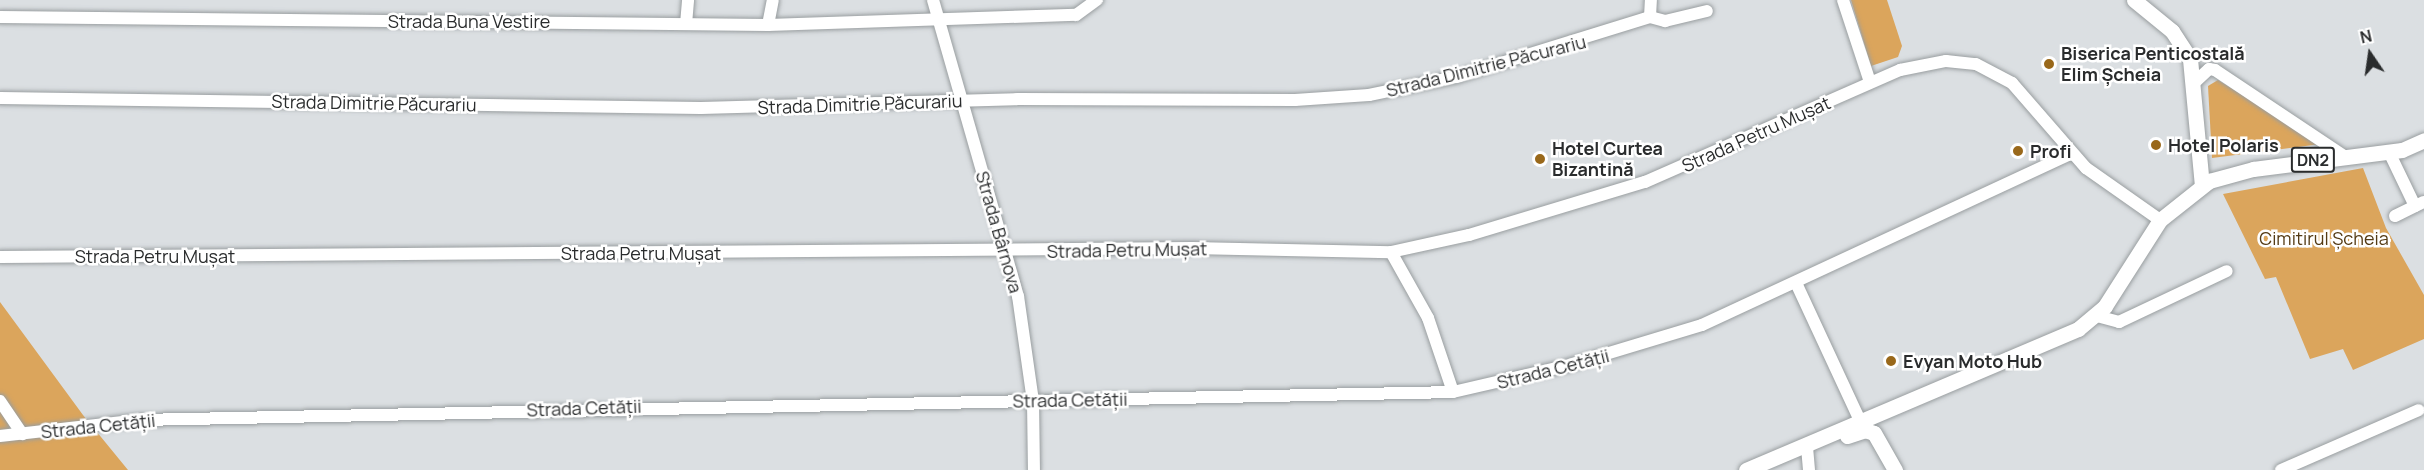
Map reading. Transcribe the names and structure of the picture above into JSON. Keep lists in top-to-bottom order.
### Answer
{
  "streets": {
    "main road": ["DN2"],
    "street": [
      "Strada Buna Vestire",
      "Strada Dimitrie Păcurariu",
      "Strada Petru Mușat",
      "Strada Bârnova",
      "Strada Cetății"
    ]
  },
  "crossings": [
    ["Strada Buna Vestire", "Strada Bârnova"],
    ["Strada Dimitrie Păcurariu", "Strada Bârnova"],
    ["Strada Petru Mușat", "DN2"],
    ["Strada Petru Mușat", "Strada Bârnova"],
    ["Strada Petru Mușat", "Strada Cetății"],
    ["Strada Bârnova", "Strada Cetății"]
  ],
  "parks": ["Cimitirul Șcheia"],
  "places": [
    "Biserica Penticostală Elim Șcheia",
    "Hotel Polaris",
    "Profi",
    "Hotel Curtea Bizantină",
    "Evyan Moto Hub"
  ],
  "north": "top"
}
